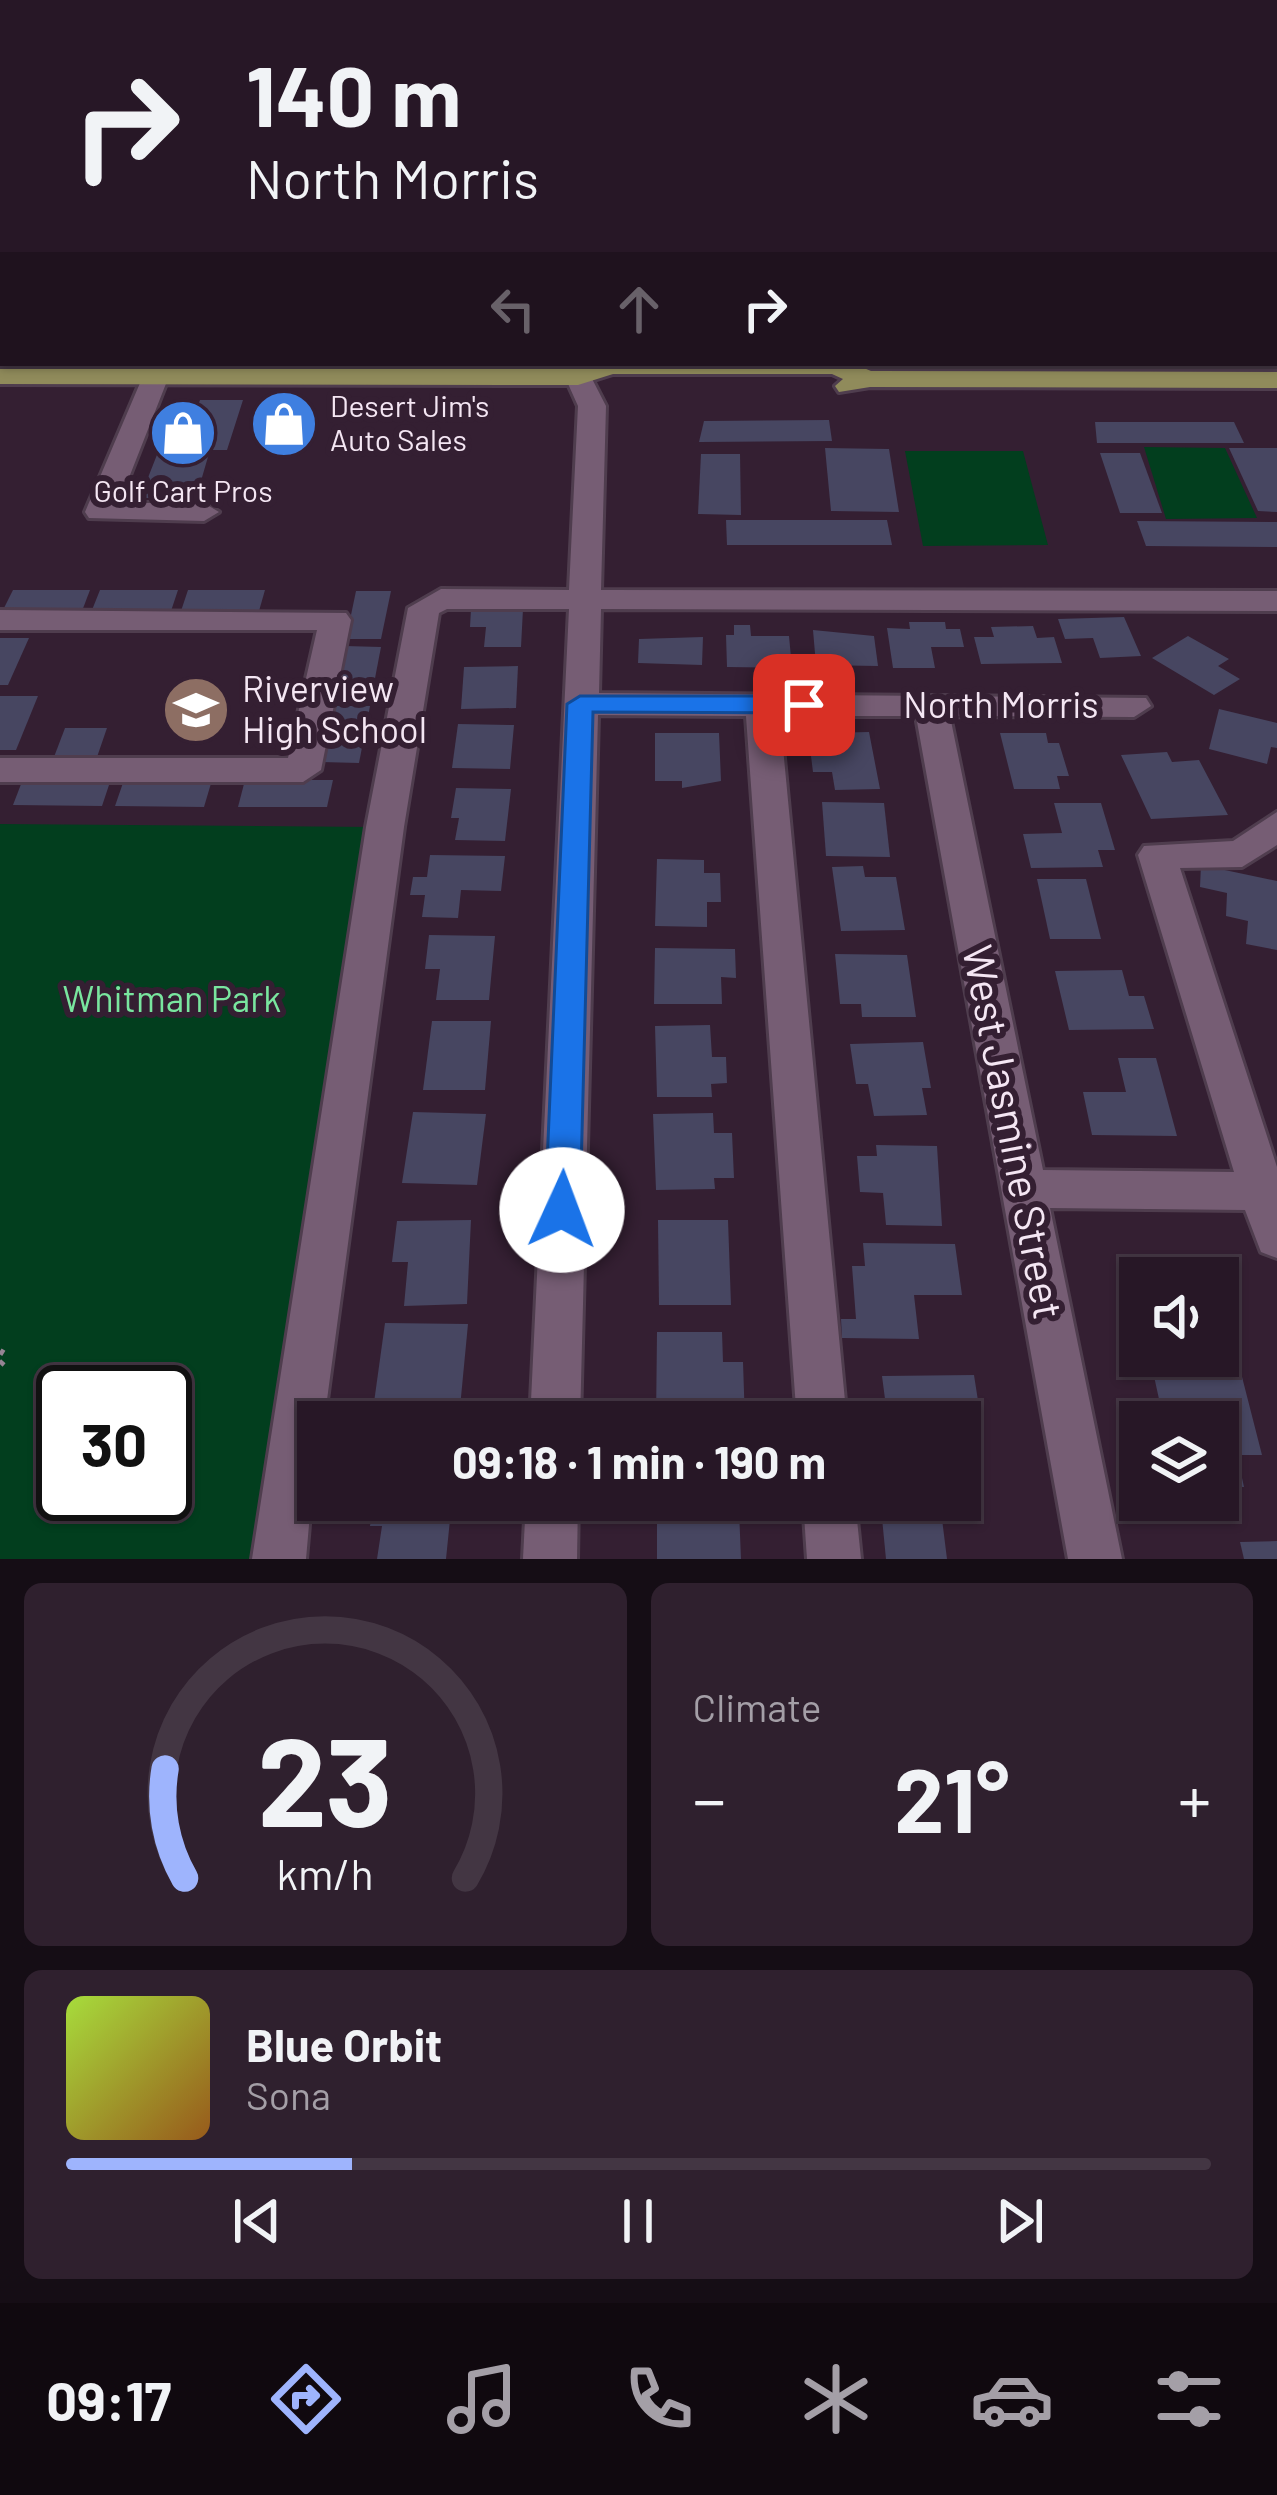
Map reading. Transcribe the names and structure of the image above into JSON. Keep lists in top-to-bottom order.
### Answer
{
  "streets": {
    "street": ["North Morris", "West Jasmine Street"]
  },
  "crossings": [
    ["North Morris", "West Jasmine Street"]
  ],
  "parks": ["Whitman Park"],
  "places": {
    "shop": ["Desert Jim's Auto Sales", "Golf Cart Pros"],
    "school or university": ["Riverview High School"]
  },
  "page": {
    "turn": ["140 m", "North Morris"],
    "limit": "30",
    "trip": "09:18 · 1 min · 190 m",
    "tile": "Climate",
    "heat": ["−", "21°", "+"],
    "song": ["Blue Orbit", "Sona"],
    "tabs": "09:17",
    "gauge": ["23", "km/h"]
  }
}
